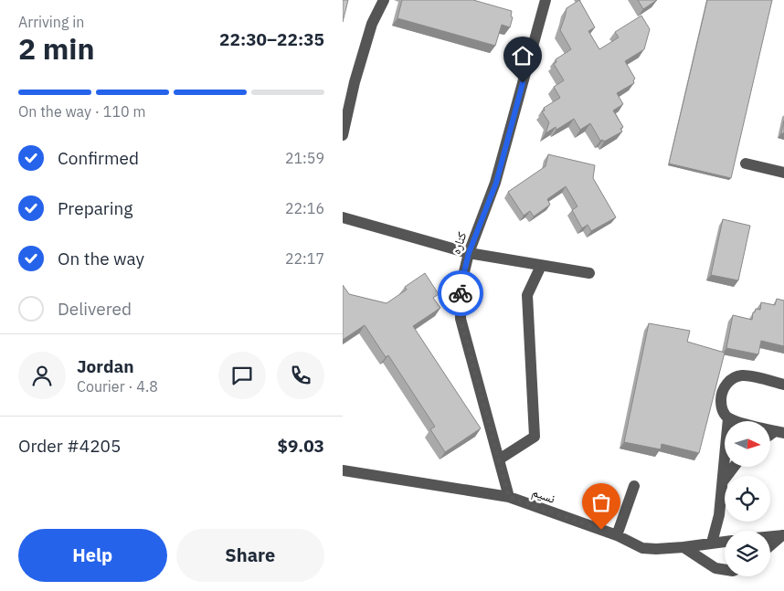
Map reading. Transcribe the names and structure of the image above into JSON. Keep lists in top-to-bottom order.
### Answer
{
  "streets": {
    "street": ["کناره", "نسیم"]
  },
  "crossings": [
    ["کناره", "نسیم"]
  ],
  "north": "right",
  "page": {
    "heading": ["2 min", "Arriving in", "22:30–22:35"],
    "panel": [
      "Jordan",
      "Courier · 4.8",
      "Order #4205",
      "$9.03"
    ],
    "bar": "On the way · 110 m",
    "list": [
      ["Confirmed", "21:59"],
      ["Preparing", "22:16"],
      ["On the way", "22:17"],
      "Delivered"
    ],
    "buttons": ["Help", "Share"]
  }
}
